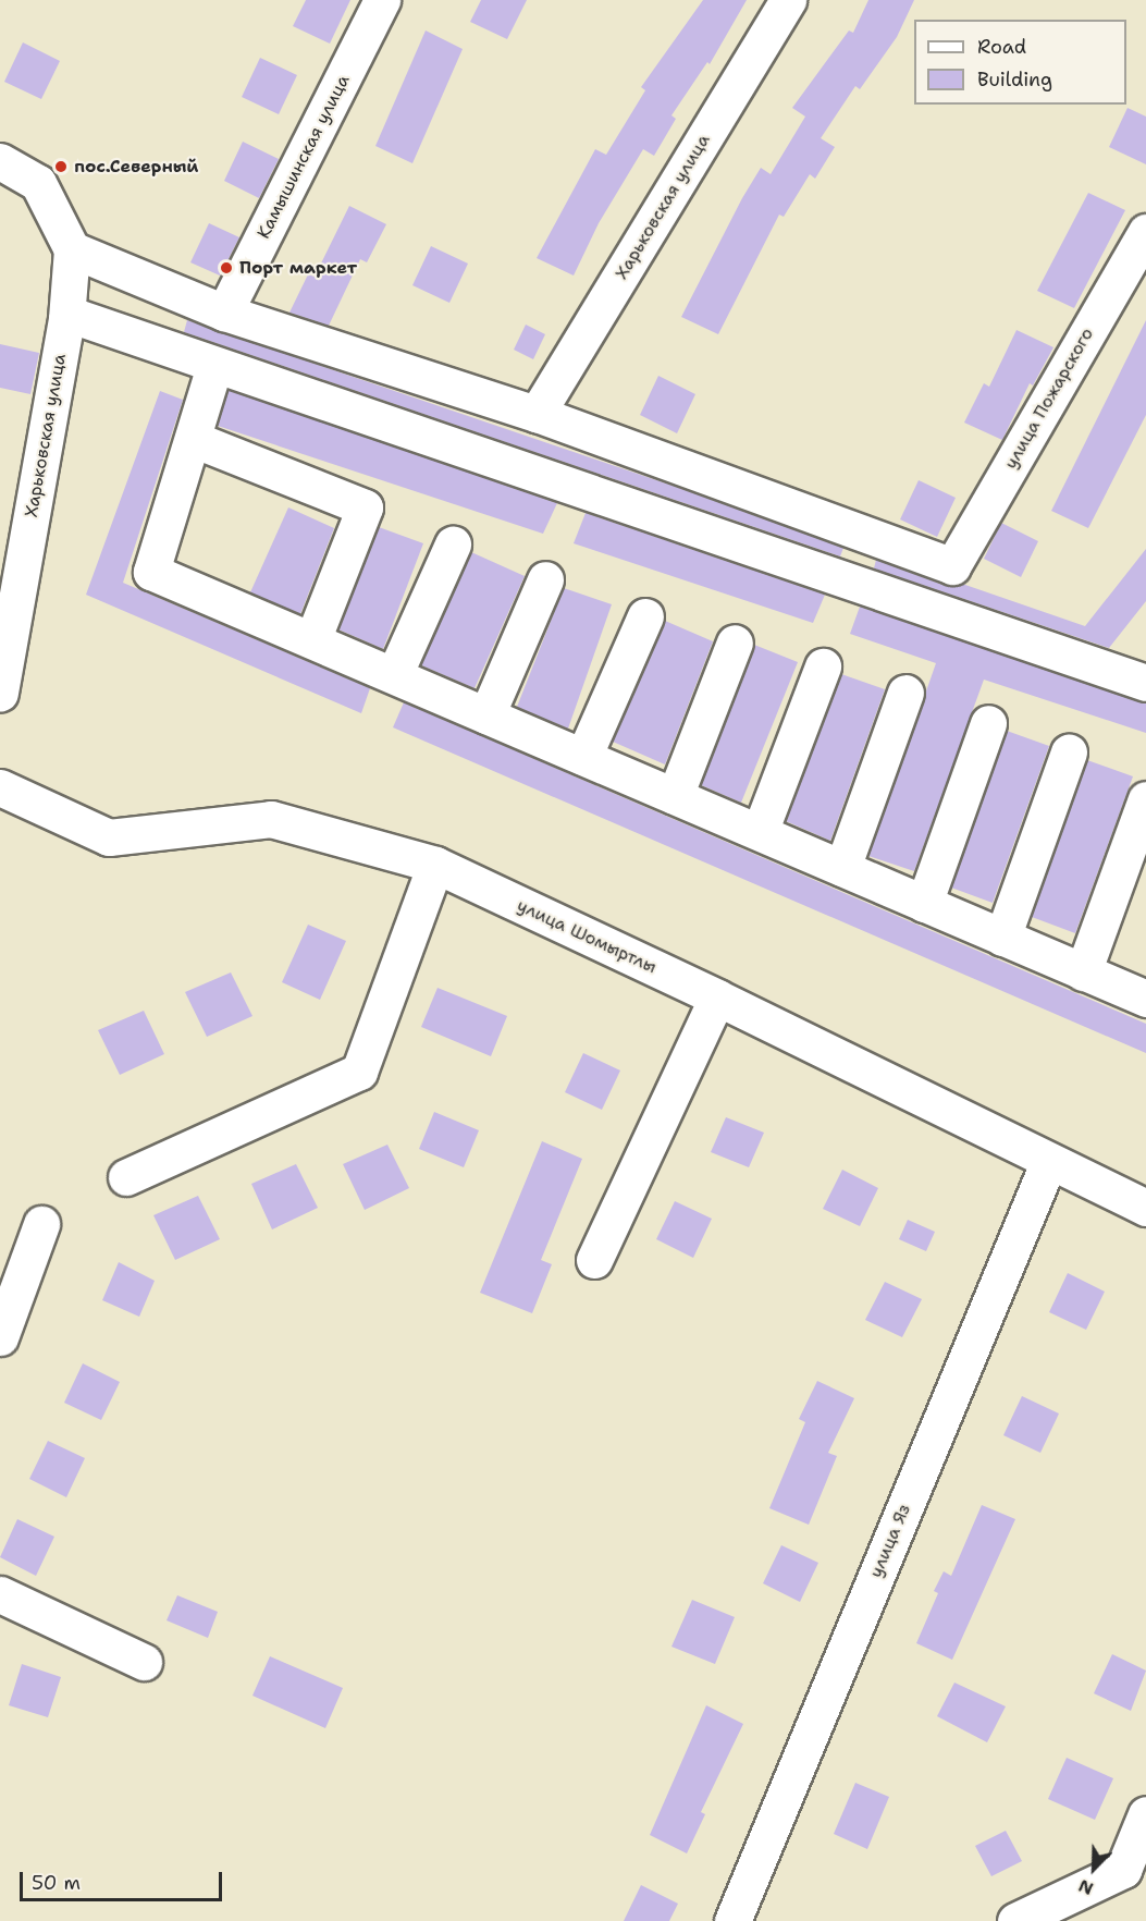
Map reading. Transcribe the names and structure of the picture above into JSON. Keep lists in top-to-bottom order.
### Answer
{
  "streets": {
    "street": [
      "Камышинская улица",
      "Харьковская улица",
      "улица Пожарского",
      "улица Шомыртлы",
      "улица Яз"
    ]
  },
  "crossings": [
    ["Харьковская улица", "улица Пожарского"],
    ["улица Шомыртлы", "улица Яз"]
  ],
  "places": ["пос.Северный", "Порт маркет"],
  "legend": ["Road", "Building"],
  "scale_bar": "50 m",
  "north": "bottom left"
}
